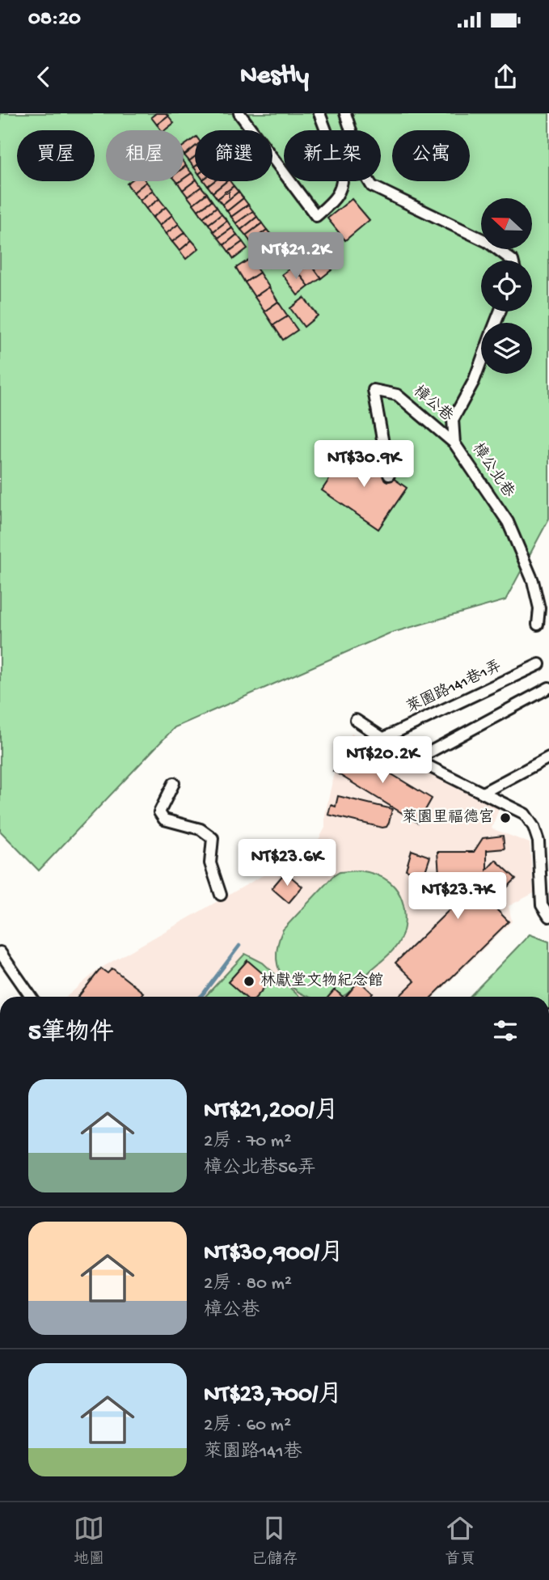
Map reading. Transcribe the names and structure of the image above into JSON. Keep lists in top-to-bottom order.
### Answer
{
  "streets": {
    "street": ["樟公巷", "樟公北巷", "萊園路141巷1弄"]
  },
  "crossings": [
    ["樟公巷", "樟公北巷"]
  ],
  "places": ["萊園里福德宮", "林獻堂文物紀念館"],
  "house_numbers": ["9"],
  "north": "left",
  "page": {
    "status": "08:20",
    "header": "Nestly",
    "chip": [
      "買屋",
      "租屋",
      "篩選",
      "新上架",
      "公寓"
    ],
    "price": [
      "NT$21.2K",
      "NT$30.9K",
      "NT$20.2K",
      "NT$23.6K",
      "NT$23.7K"
    ],
    "heading": "5筆物件",
    "list": [
      {
        "name": "NT$21,200/月",
        "note": "2房 · 70 m² · 樟公北巷56弄"
      },
      {
        "name": "NT$30,900/月",
        "note": "2房 · 80 m² · 樟公巷"
      },
      {
        "name": "NT$23,700/月",
        "note": "2房 · 60 m² · 萊園路141巷"
      }
    ],
    "tabs": ["地圖", "已儲存", "首頁"]
  }
}
